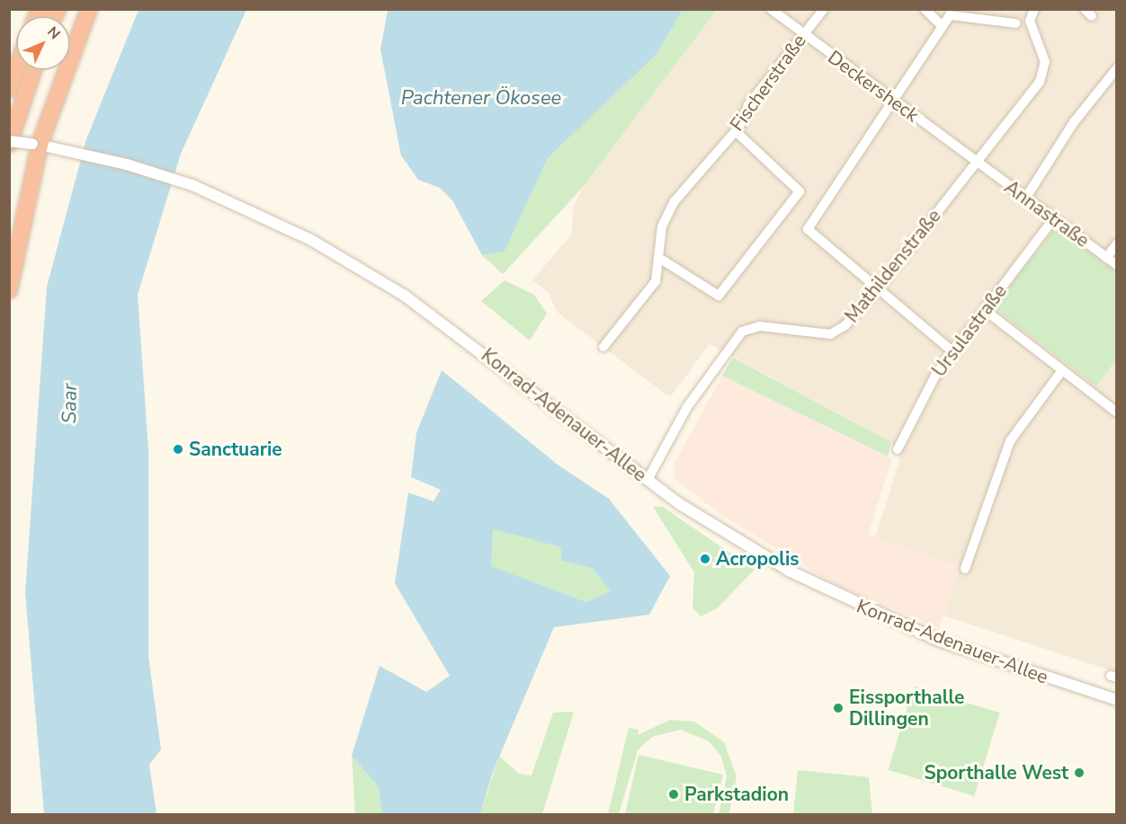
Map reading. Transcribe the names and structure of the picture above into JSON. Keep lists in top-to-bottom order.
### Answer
{
  "streets": {
    "street": [
      "Fischerstraße",
      "Deckersheck",
      "Annastraße",
      "Mathildenstraße",
      "Ursulastraße",
      "Konrad-Adenauer-Allee"
    ]
  },
  "crossings": [
    ["Fischerstraße", "Deckersheck"],
    ["Deckersheck", "Annastraße"],
    ["Deckersheck", "Mathildenstraße"],
    ["Annastraße", "Mathildenstraße"],
    ["Annastraße", "Ursulastraße"],
    ["Mathildenstraße", "Konrad-Adenauer-Allee"]
  ],
  "water": ["Pachtener Ökosee", "Saar"],
  "places": [
    "Sanctuarie",
    "Acropolis",
    "Eissporthalle Dillingen",
    "Sporthalle West",
    "Parkstadion"
  ],
  "north": "top right"
}
